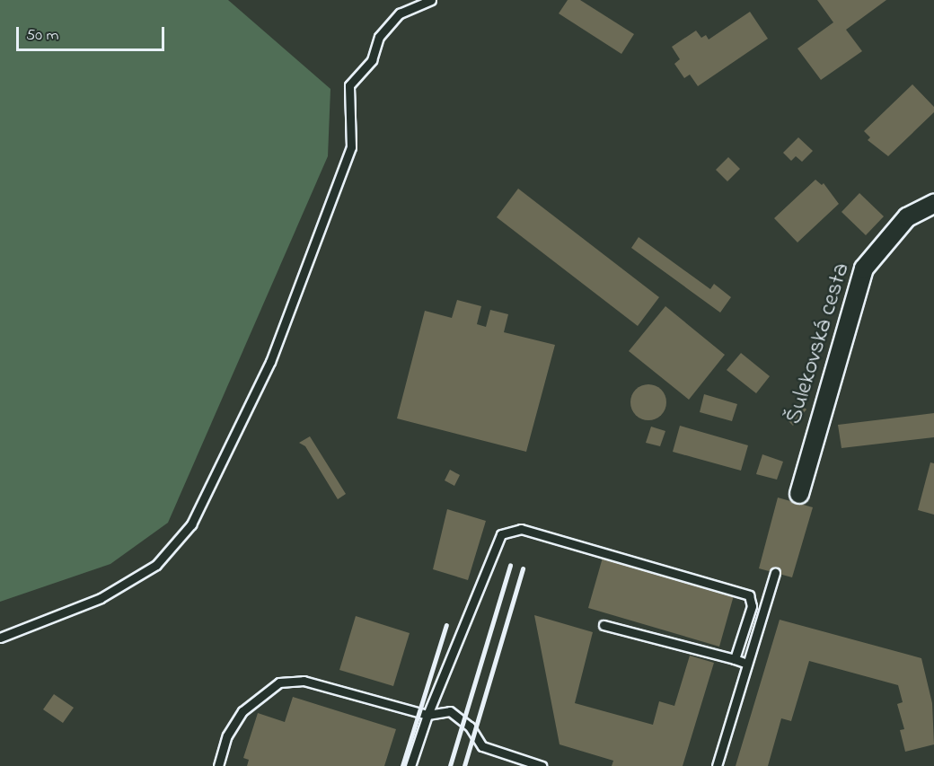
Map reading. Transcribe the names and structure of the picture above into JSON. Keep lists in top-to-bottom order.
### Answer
{
  "streets": {
    "street": ["Šulekovská cesta"]
  },
  "scale_bar": "50 m"
}
